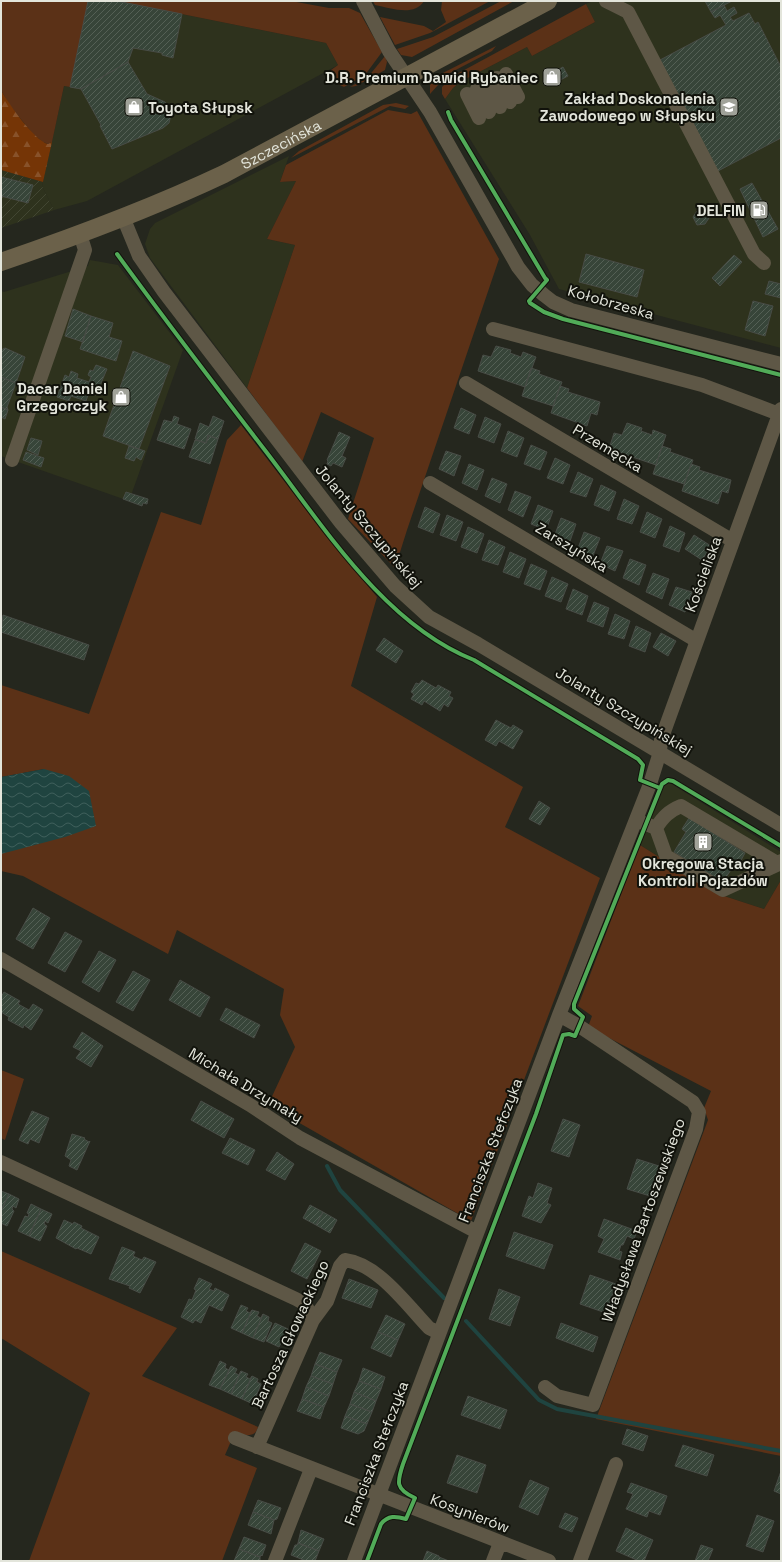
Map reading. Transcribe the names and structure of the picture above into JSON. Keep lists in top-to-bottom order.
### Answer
{
  "streets": {
    "main road": ["Szczecińska"],
    "street": [
      "Kołobrzeska",
      "Przemęcka",
      "Jolanty Szczypińskiej",
      "Zarszyńska",
      "Kościeliska",
      "Michała Drzymały",
      "Franciszka Stefczyka",
      "Władysława Bartoszewskiego",
      "Bartosza Głowackiego",
      "Kosynierów"
    ]
  },
  "crossings": [
    ["Szczecińska", "Kołobrzeska"],
    ["Szczecińska", "Jolanty Szczypińskiej"],
    ["Przemęcka", "Kościeliska"],
    ["Jolanty Szczypińskiej", "Kościeliska"],
    ["Jolanty Szczypińskiej", "Franciszka Stefczyka"],
    ["Zarszyńska", "Kościeliska"],
    ["Kościeliska", "Franciszka Stefczyka"],
    ["Michała Drzymały", "Franciszka Stefczyka"],
    ["Franciszka Stefczyka", "Władysława Bartoszewskiego"],
    ["Franciszka Stefczyka", "Bartosza Głowackiego"],
    ["Franciszka Stefczyka", "Kosynierów"]
  ],
  "places": {
    "shop": ["D.R. Premium Dawid Rybaniec", "Toyota Słupsk", "Dacar Daniel Grzegorczyk"],
    "school or university": ["Zakład Doskonalenia Zawodowego w Słupsku"],
    "fuel station": ["DELFIN"],
    "building": ["Okręgowa Stacja Kontroli Pojazdów"]
  }
}
